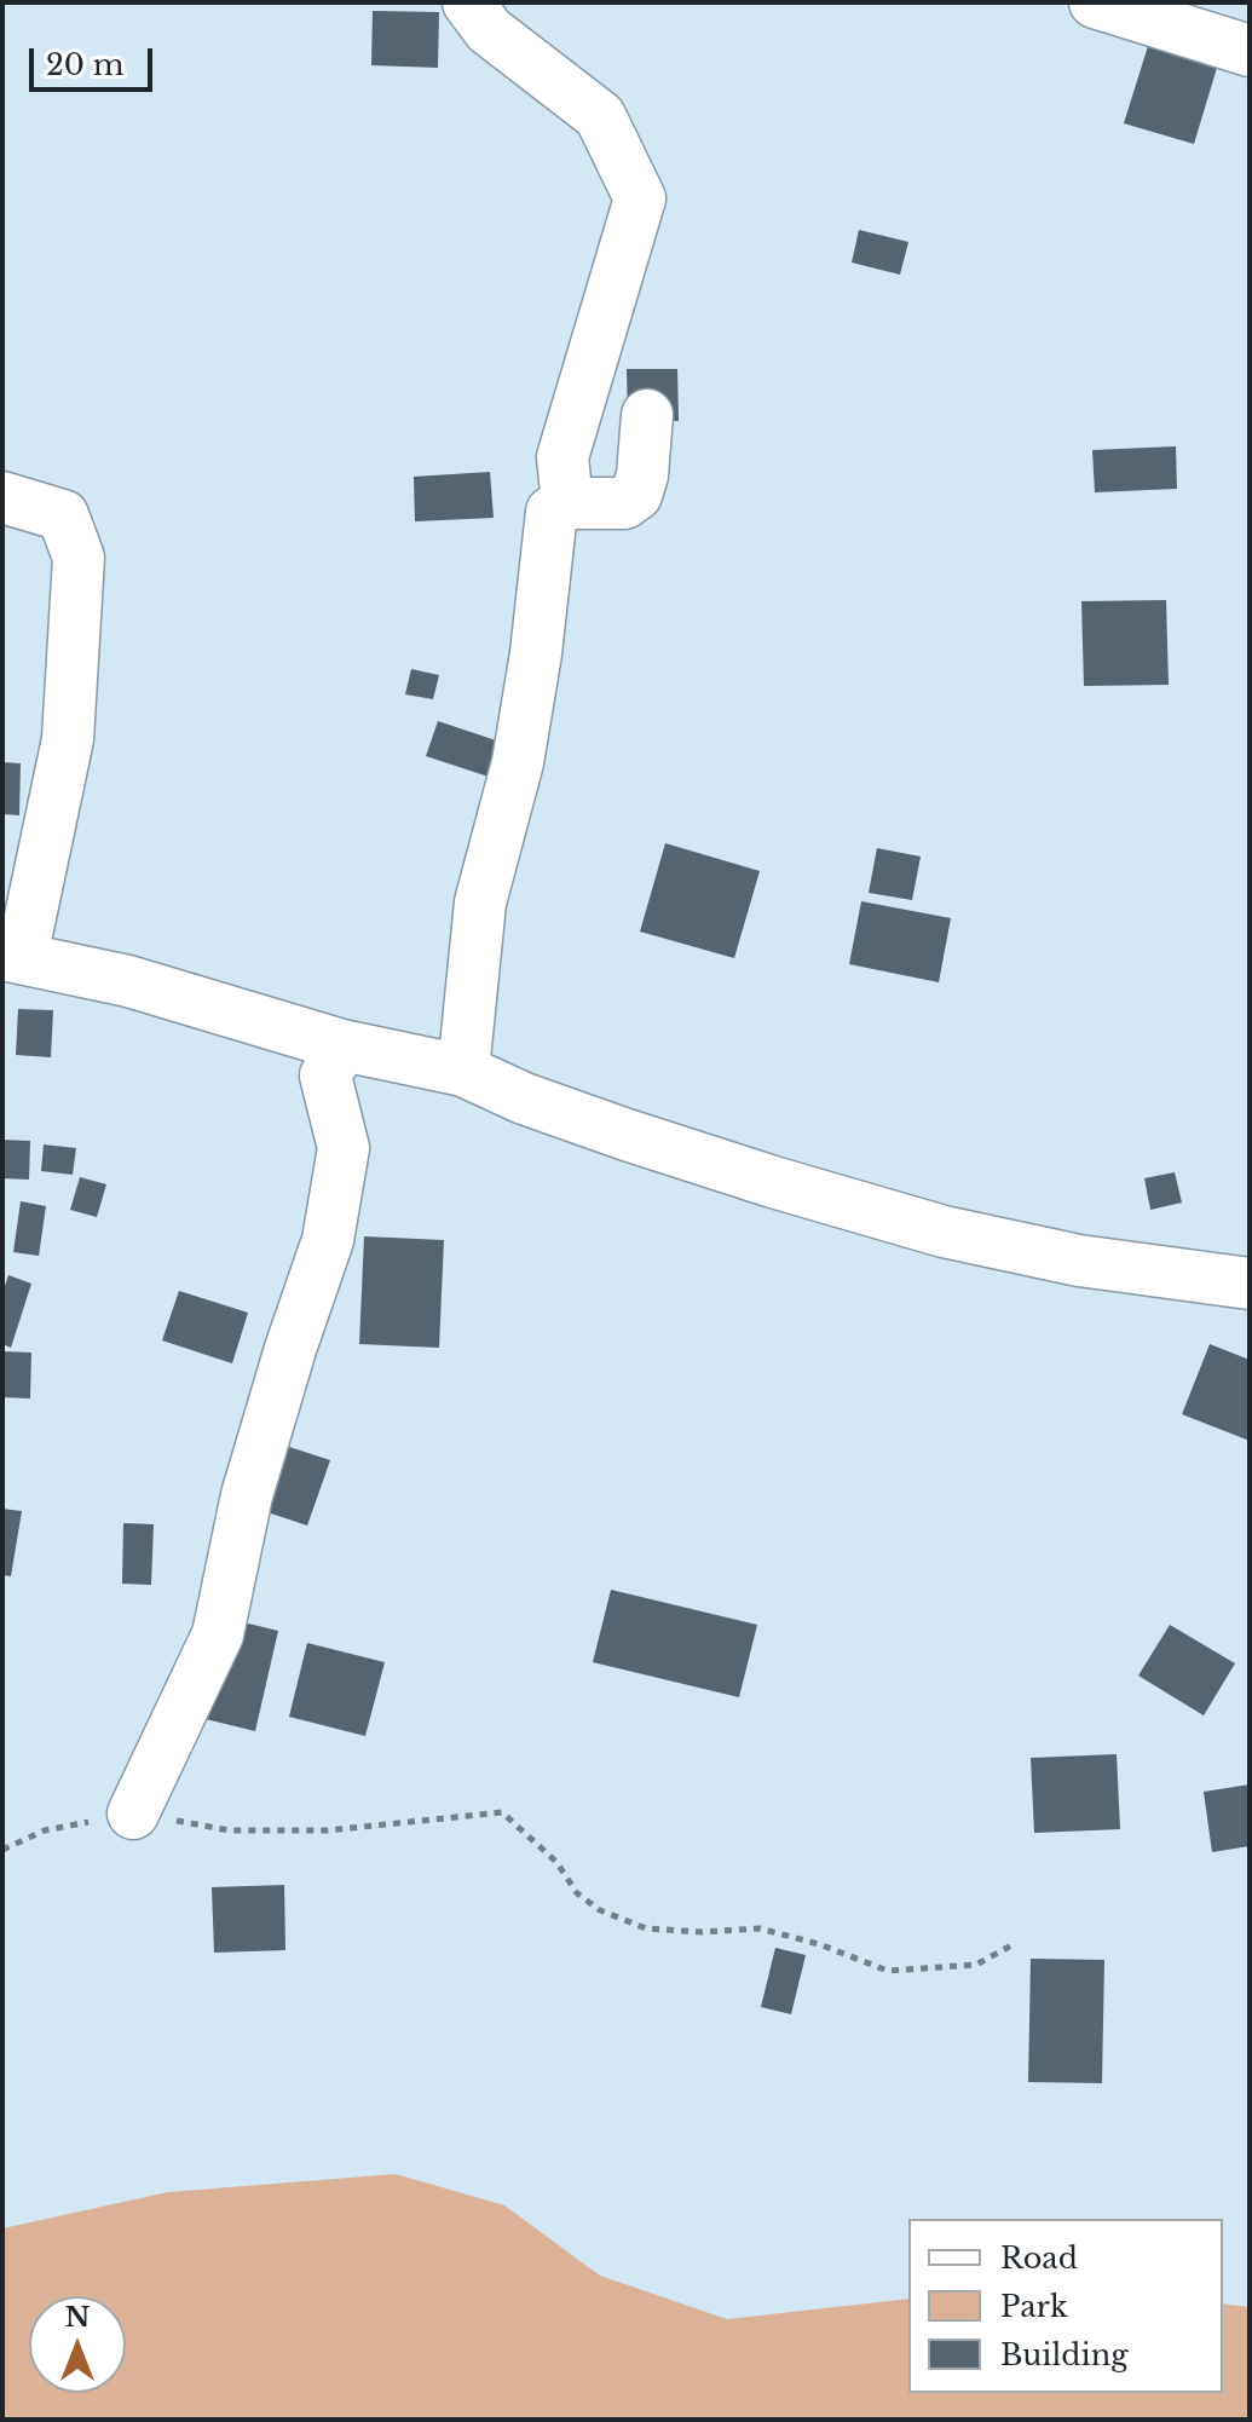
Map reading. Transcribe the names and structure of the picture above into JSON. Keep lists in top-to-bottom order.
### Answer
{
  "legend": ["Road", "Park", "Building"],
  "scale_bar": "20 m",
  "north": "top"
}
